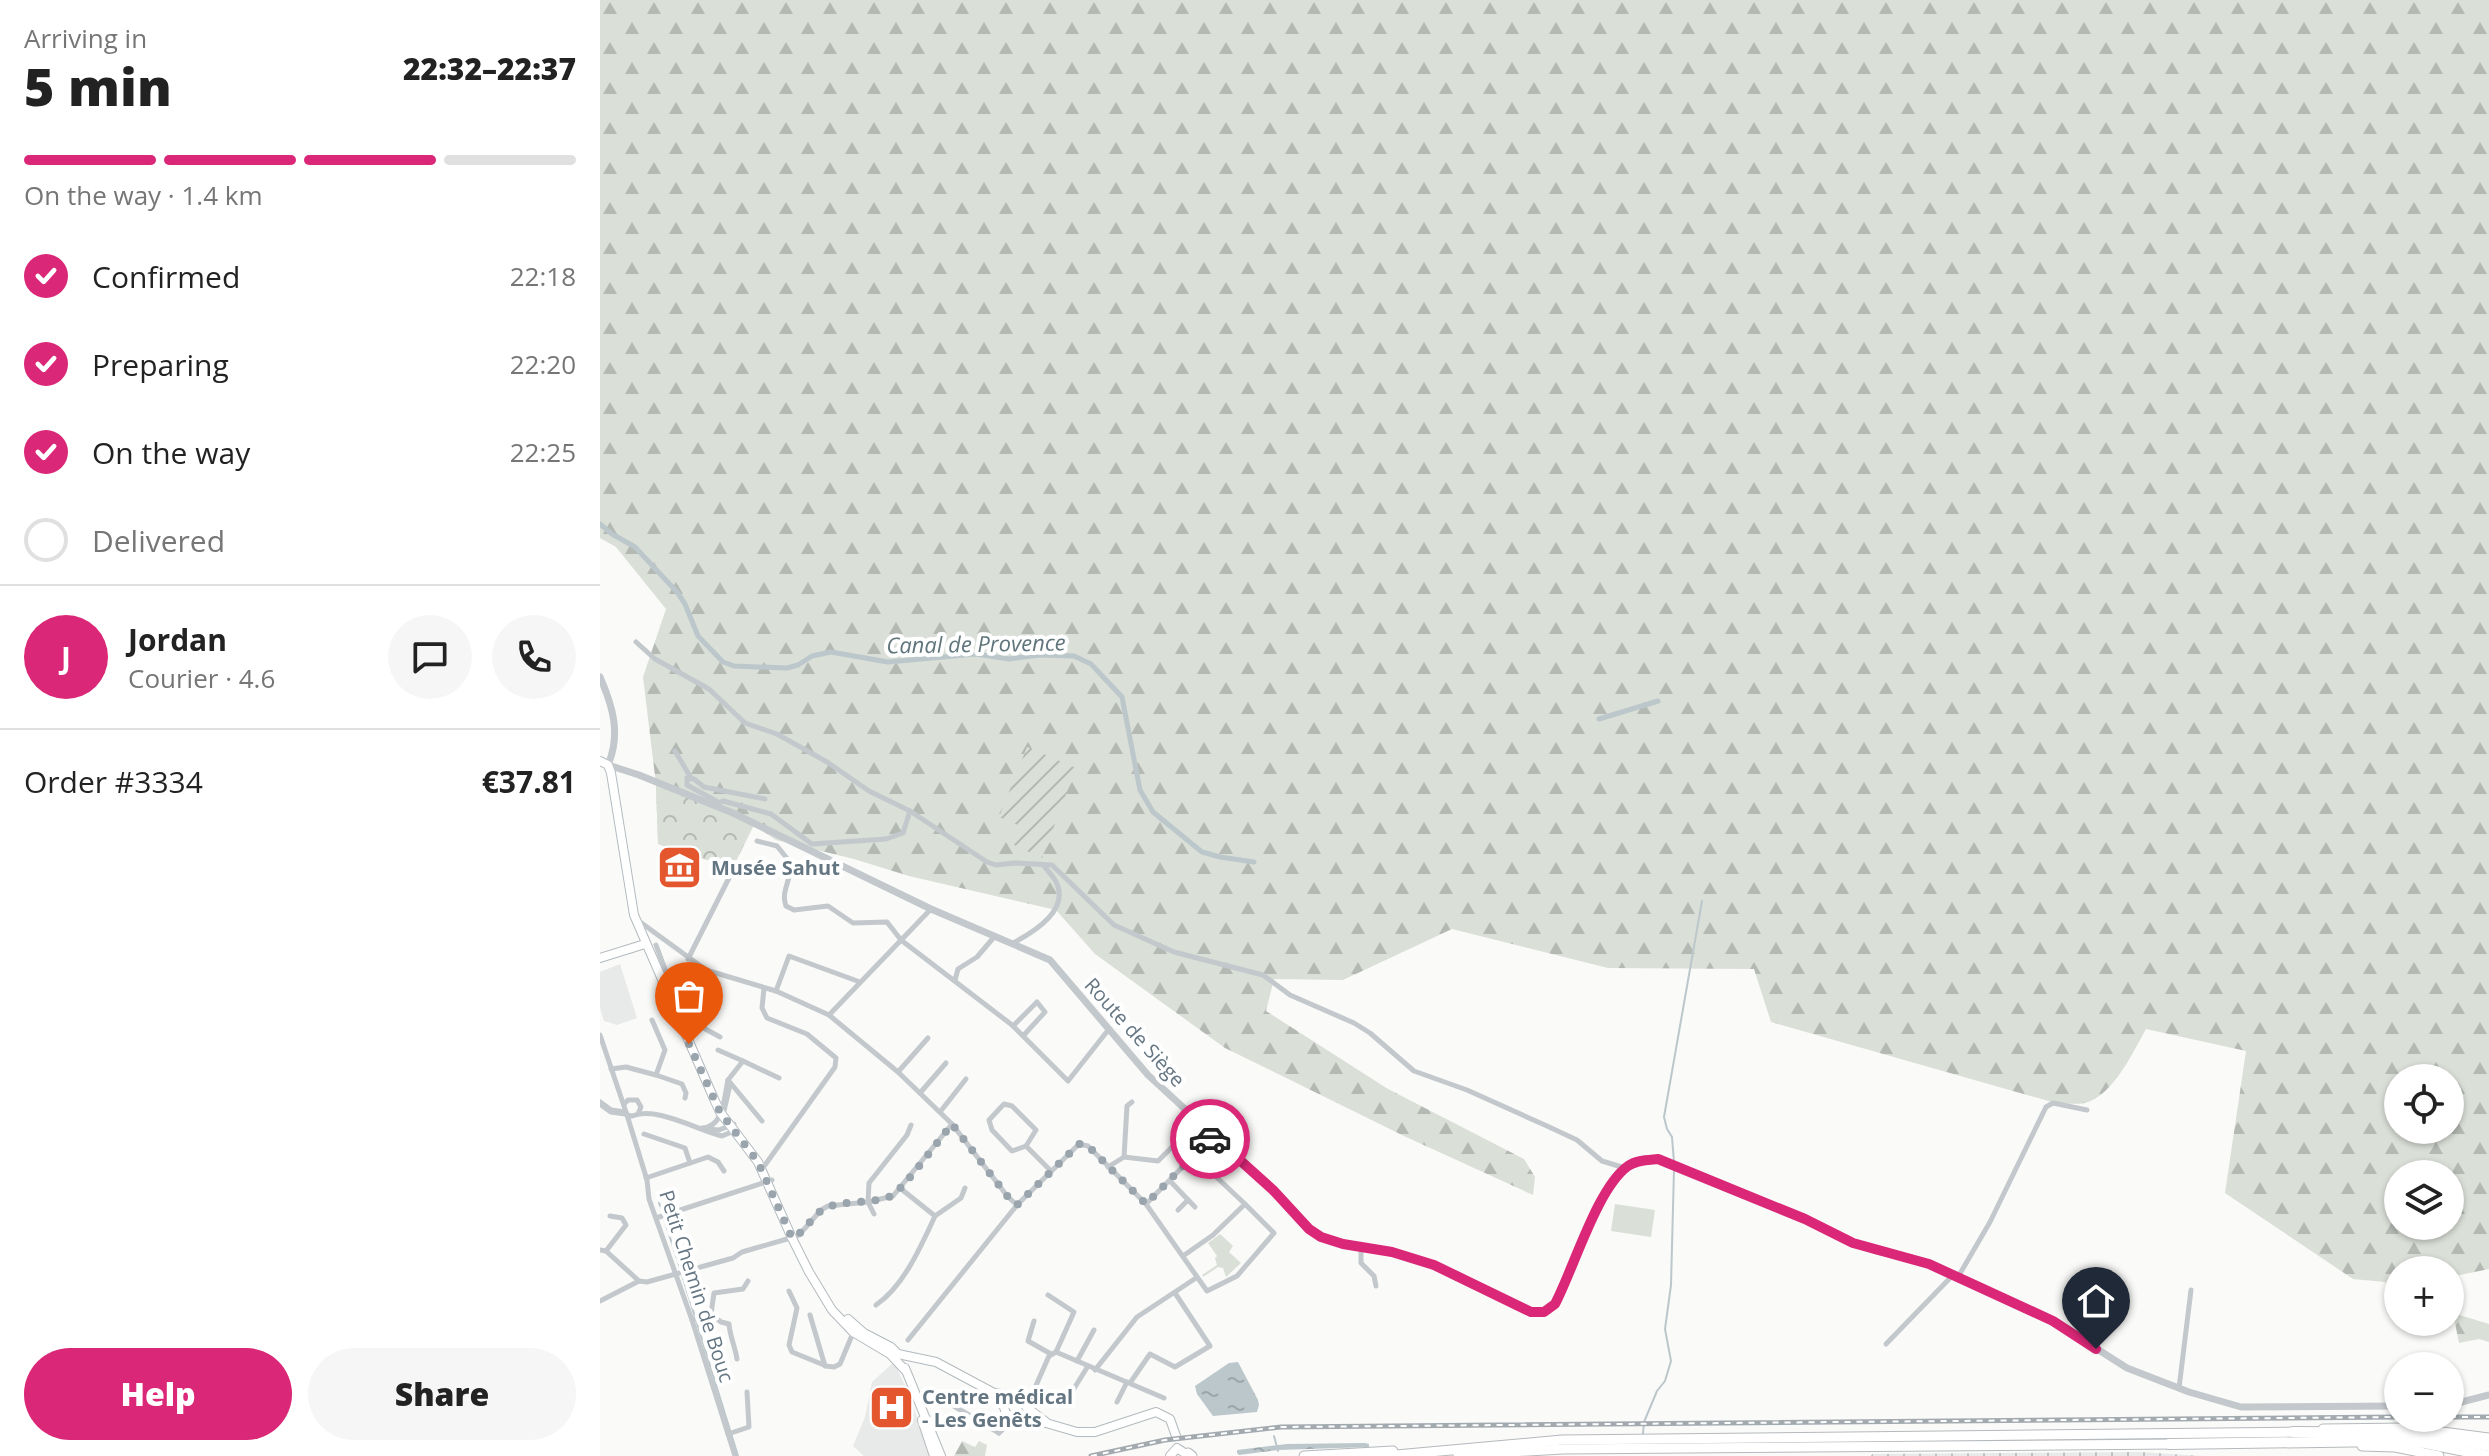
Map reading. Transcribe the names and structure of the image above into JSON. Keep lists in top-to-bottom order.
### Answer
{
  "streets": {
    "street": ["Route de Siège", "Petit Chemin de Bouc"]
  },
  "water": ["Canal de Provence"],
  "places": {
    "museum": ["Musée Sahut"],
    "hospital": ["Centre médical - Les Genêts"]
  },
  "page": {
    "heading": ["5 min", "Arriving in", "22:32–22:37"],
    "panel": [
      "Jordan",
      "Courier · 4.6",
      "Order #3334",
      "€37.81"
    ],
    "bar": "On the way · 1.4 km",
    "list": [
      ["Confirmed", "22:18"],
      ["Preparing", "22:20"],
      ["On the way", "22:25"],
      "Delivered"
    ],
    "round": "J",
    "map_buttons": ["+", "−"],
    "buttons": ["Help", "Share"]
  }
}
